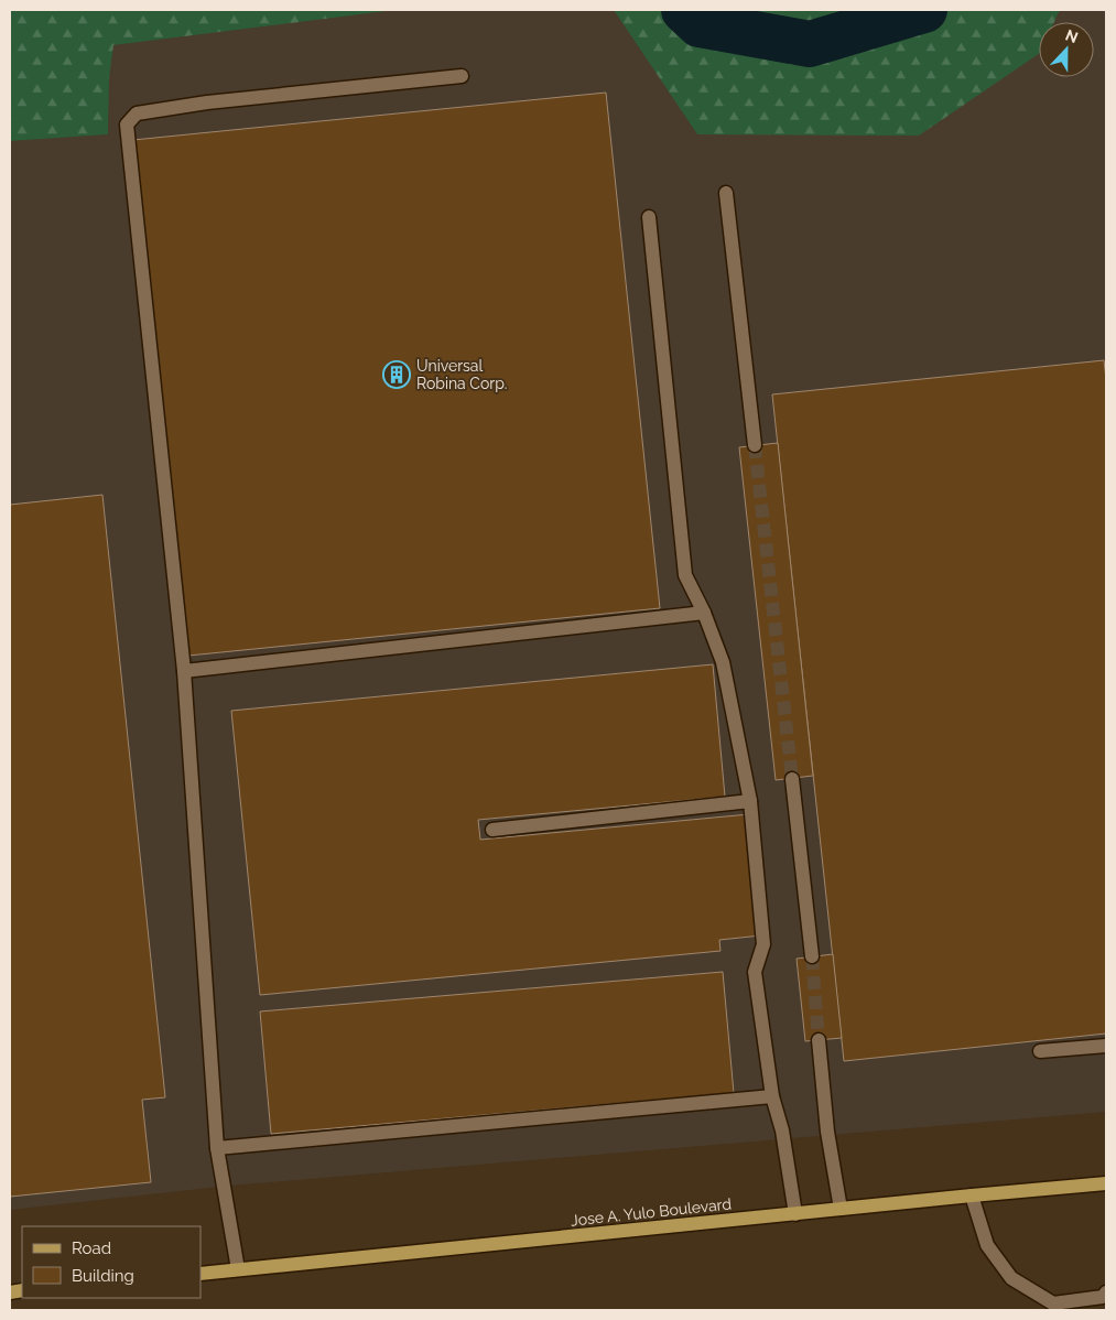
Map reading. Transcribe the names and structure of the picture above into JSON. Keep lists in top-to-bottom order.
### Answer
{
  "streets": {
    "main road": ["Jose A. Yulo Boulevard"]
  },
  "places": {
    "building": ["Universal Robina Corp."]
  },
  "legend": ["Road", "Building"],
  "north": "top"
}
